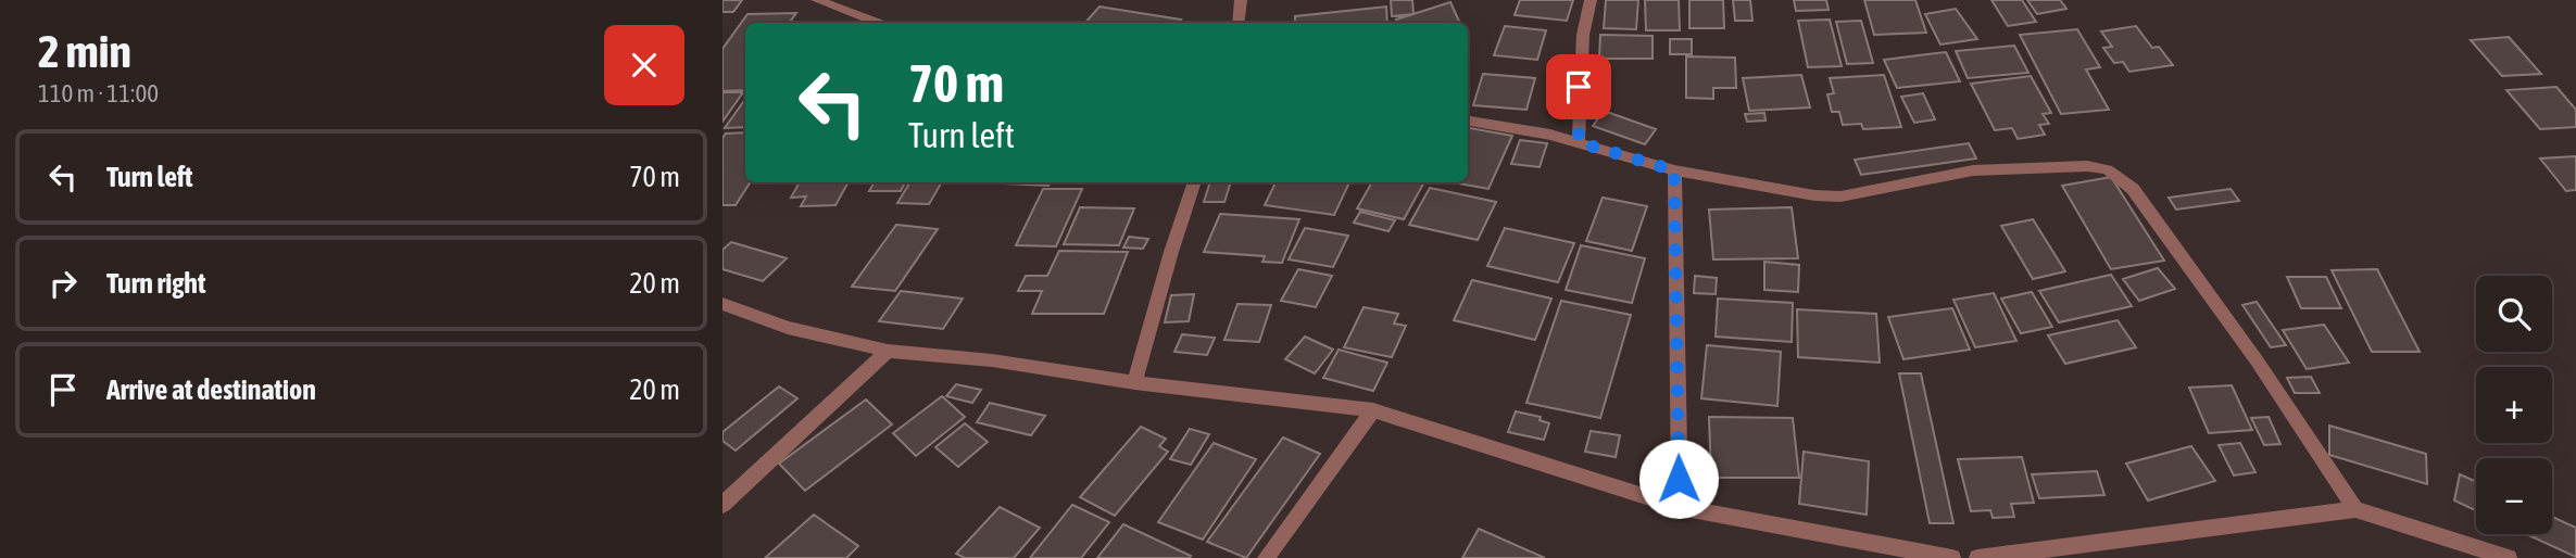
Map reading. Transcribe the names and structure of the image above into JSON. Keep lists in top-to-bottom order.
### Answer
{
  "page": {
    "heading": ["2 min", "110 m · 11:00"],
    "turn": ["70 m", "Turn left"],
    "list": [
      {
        "name": "Turn left",
        "value": "70 m"
      },
      {
        "name": "Turn right",
        "value": "20 m"
      },
      {
        "name": "Arrive at destination",
        "value": "20 m"
      }
    ],
    "map_buttons": ["+", "−"]
  }
}
